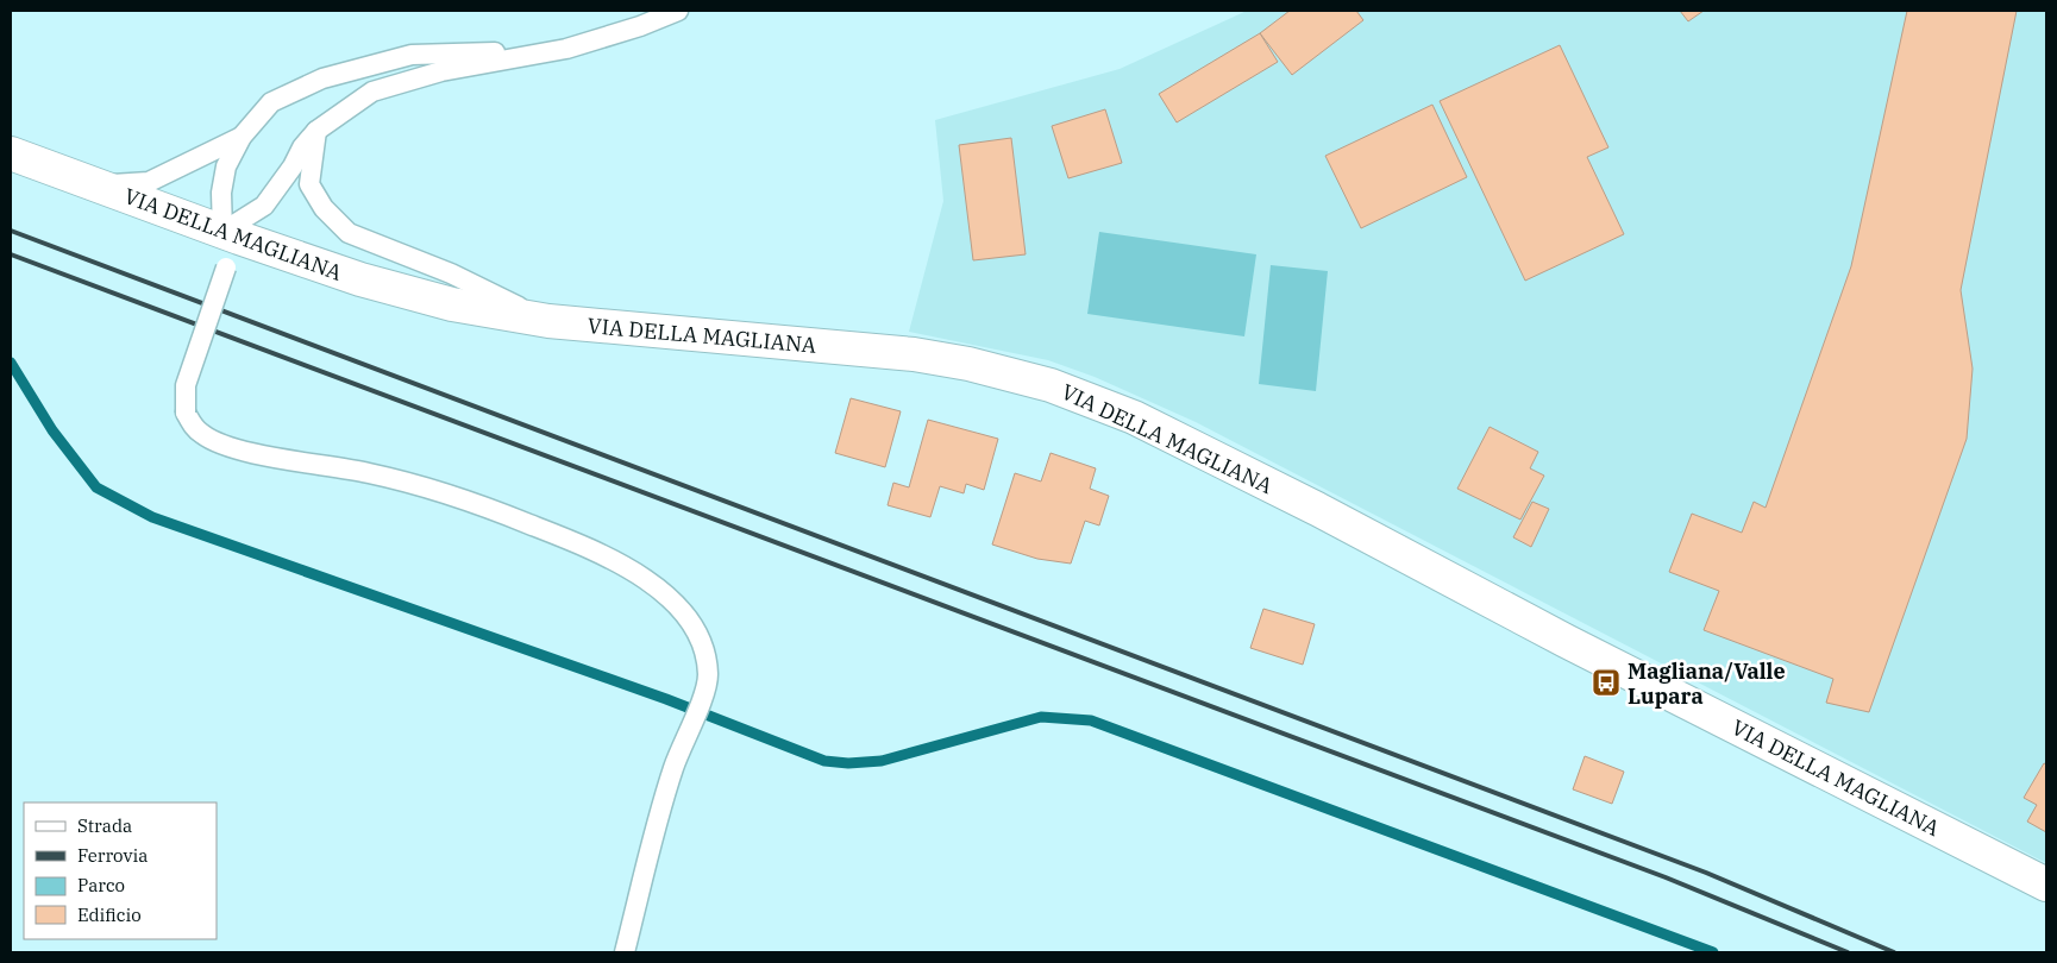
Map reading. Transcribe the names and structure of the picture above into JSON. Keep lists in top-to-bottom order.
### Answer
{
  "streets": {
    "main road": ["VIA DELLA MAGLIANA"]
  },
  "places": {
    "bus stop": ["Magliana/Valle Lupara"]
  },
  "legend": [
    "Strada",
    "Ferrovia",
    "Parco",
    "Edificio"
  ]
}
